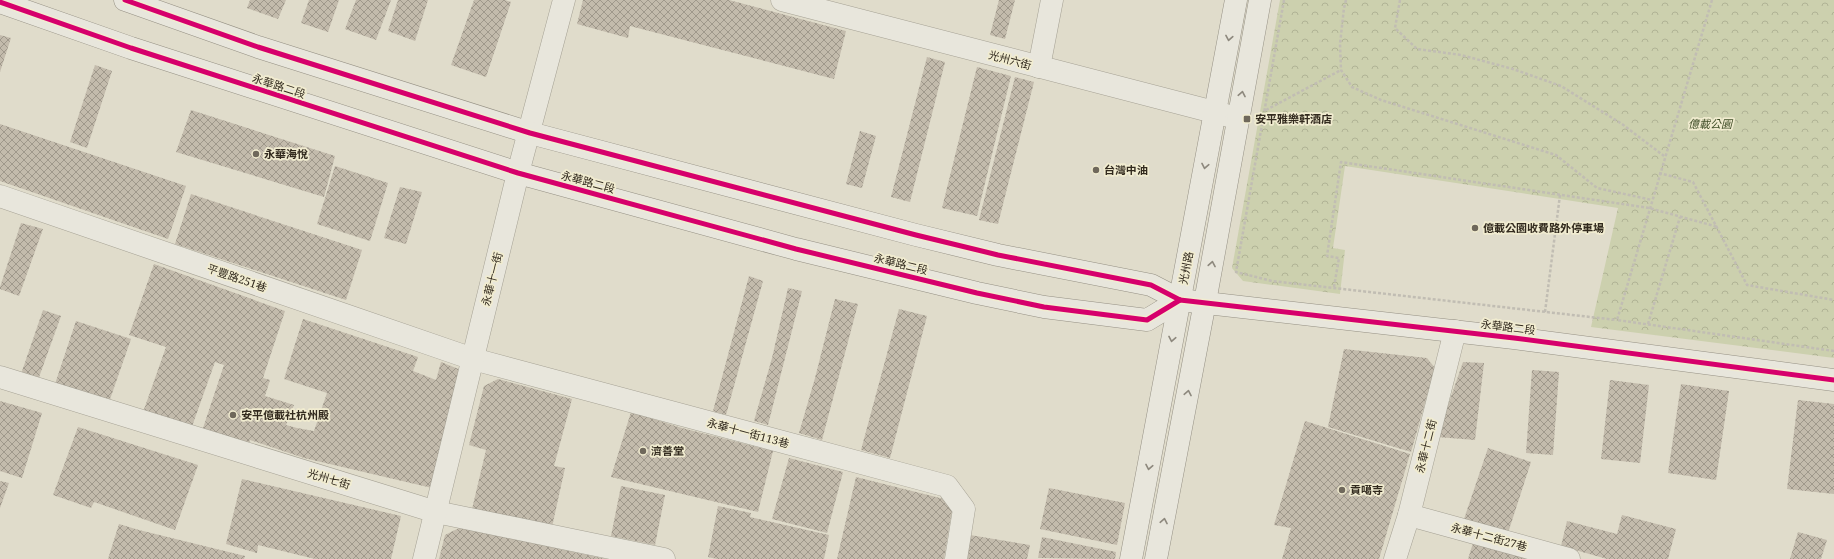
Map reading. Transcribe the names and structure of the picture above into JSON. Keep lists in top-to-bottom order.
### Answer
{
  "streets": {
    "street": [
      "光州六街",
      "永華路二段",
      "光州路",
      "平豐路251巷",
      "永華十一街",
      "永華十一街113巷",
      "永華十二街",
      "光州七街",
      "永華十二街27巷"
    ]
  },
  "crossings": [
    ["光州六街", "光州路"],
    ["永華路二段", "光州路"],
    ["永華路二段", "永華十一街"],
    ["永華路二段", "永華十二街"],
    ["平豐路251巷", "永華十一街"],
    ["平豐路251巷", "永華十一街113巷"],
    ["永華十一街", "永華十一街113巷"],
    ["永華十一街", "光州七街"],
    ["永華十二街", "永華十二街27巷"]
  ],
  "parks": ["億載公園"],
  "places": {
    "transit": ["安平雅樂軒酒店"],
    "other": [
      "永華海悅",
      "台灣中油",
      "億載公園收費路外停車場",
      "安平億載社杭州殿",
      "濟善堂",
      "貢噶寺"
    ]
  }
}
